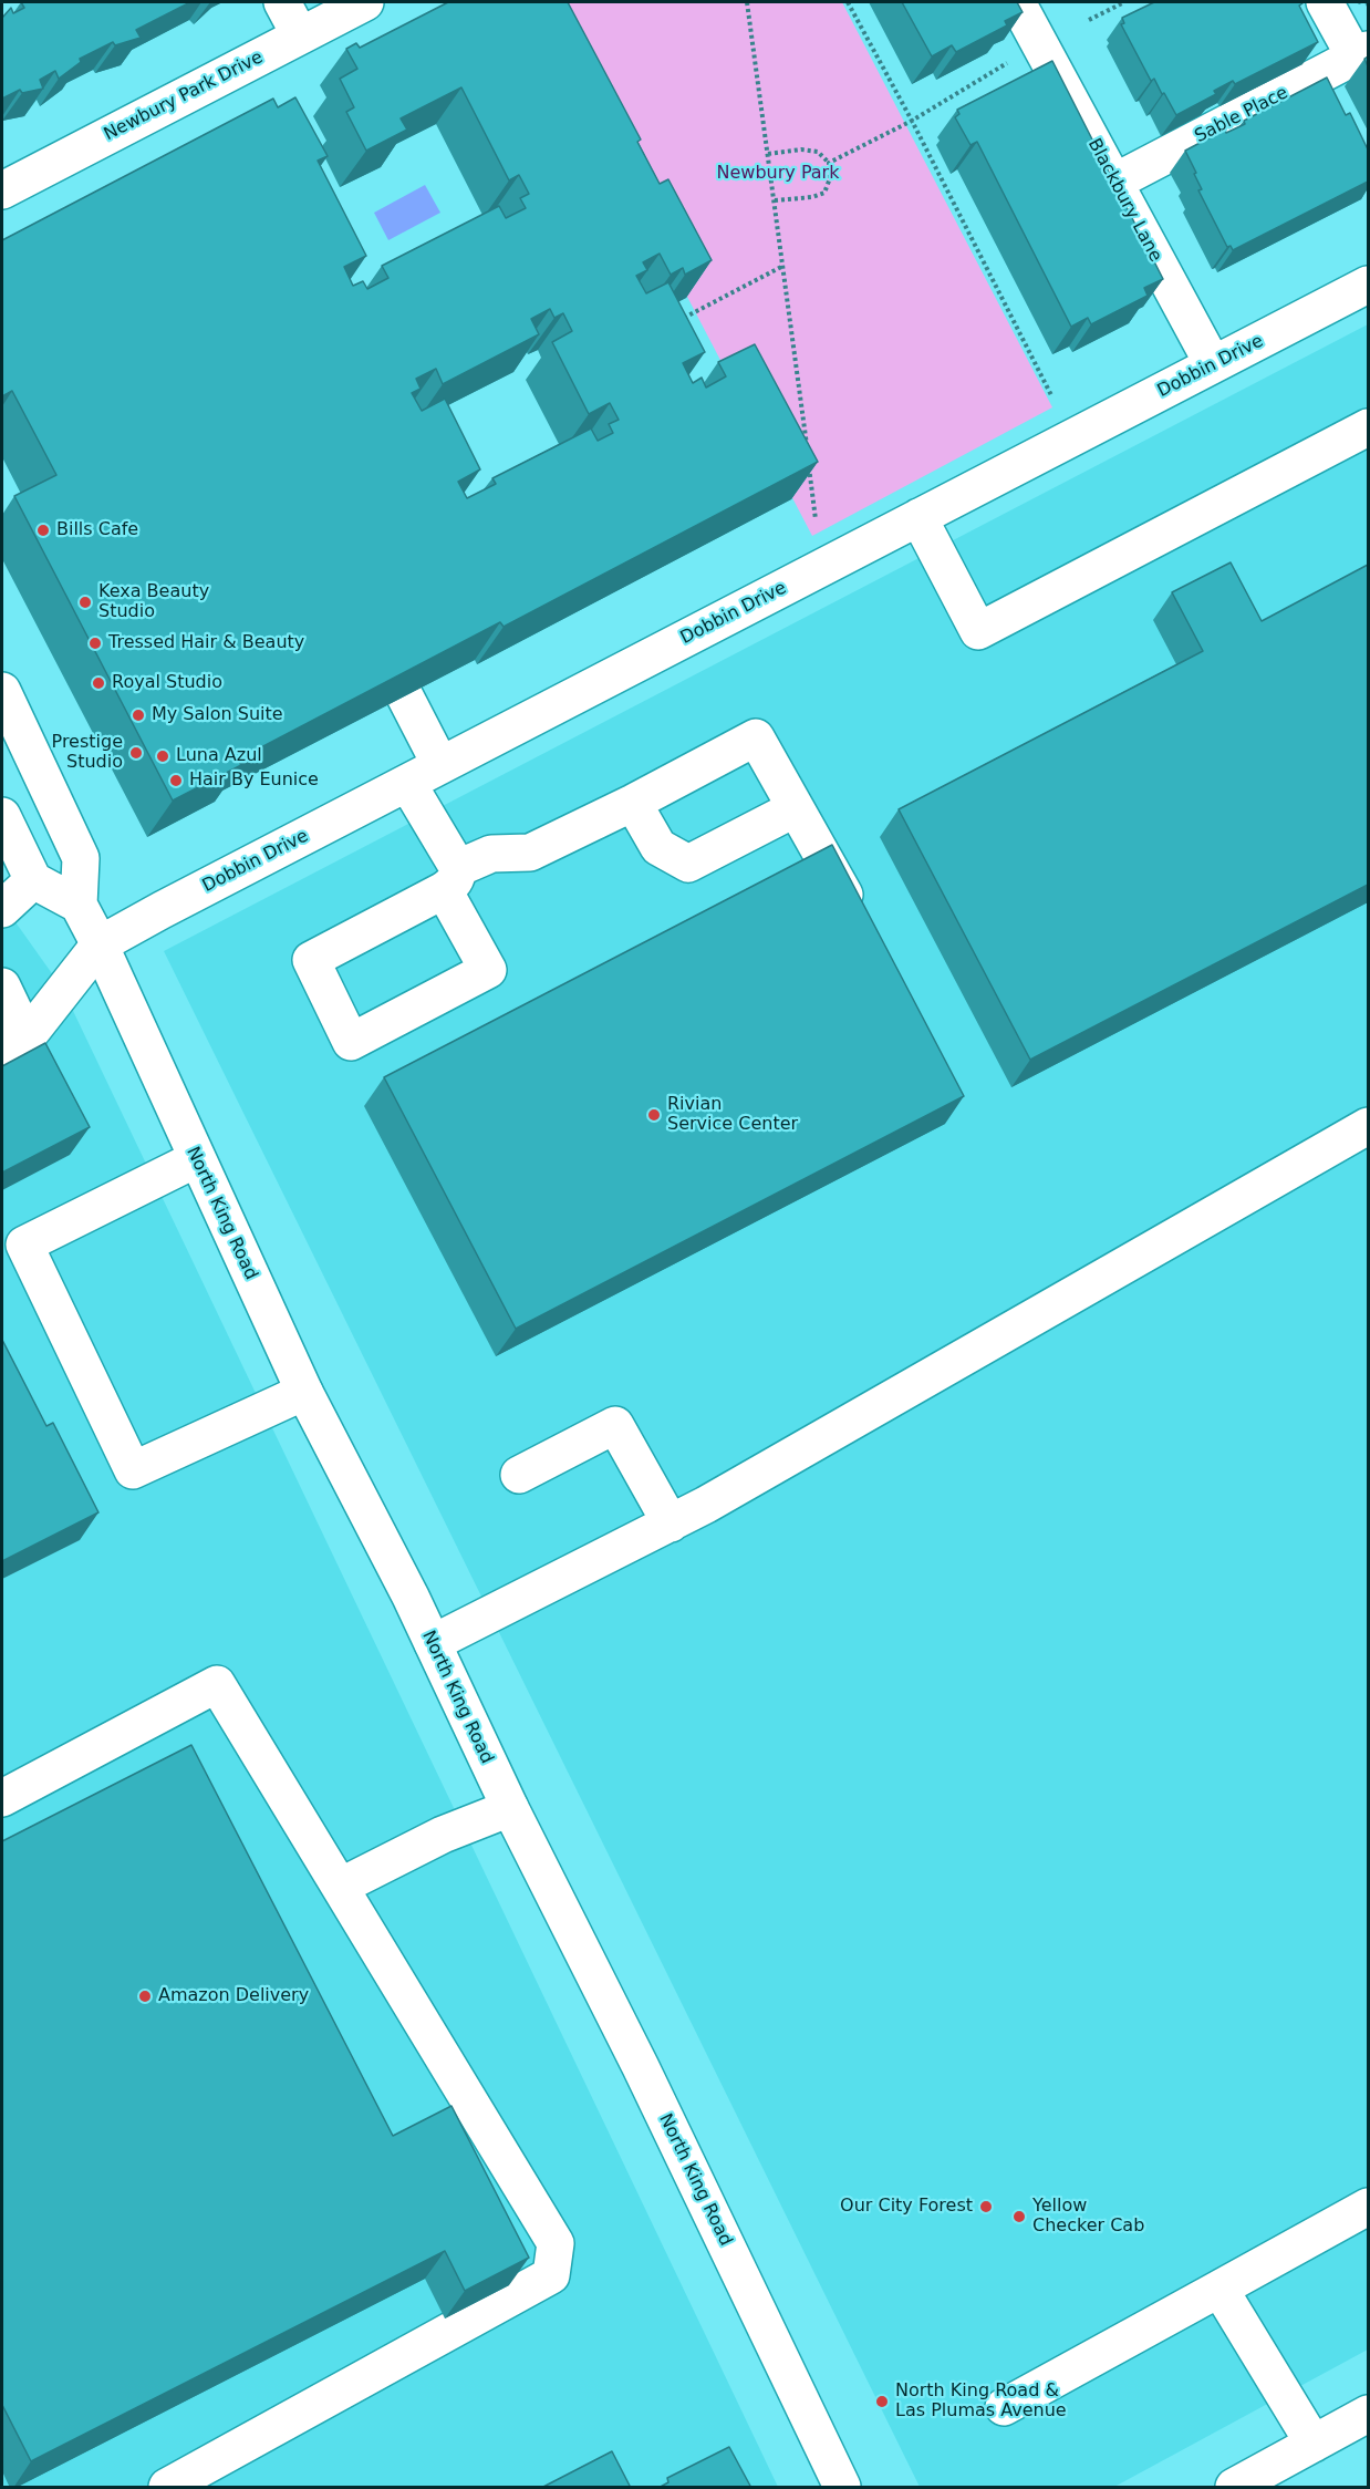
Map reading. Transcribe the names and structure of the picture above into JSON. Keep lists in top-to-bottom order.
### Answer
{
  "streets": {
    "street": [
      "Newbury Park Drive",
      "Sable Place",
      "Blackbury Lane",
      "Dobbin Drive",
      "North King Road"
    ]
  },
  "crossings": [
    ["Sable Place", "Blackbury Lane"],
    ["Blackbury Lane", "Dobbin Drive"],
    ["Dobbin Drive", "North King Road"]
  ],
  "parks": ["Newbury Park"],
  "places": [
    "Bills Cafe",
    "Kexa Beauty Studio",
    "Tressed Hair & Beauty",
    "Royal Studio",
    "My Salon Suite",
    "Prestige Studio",
    "Luna Azul",
    "Hair By Eunice",
    "Rivian Service Center",
    "Amazon Delivery",
    "Our City Forest",
    "Yellow Checker Cab",
    "North King Road & Las Plumas Avenue"
  ]
}
